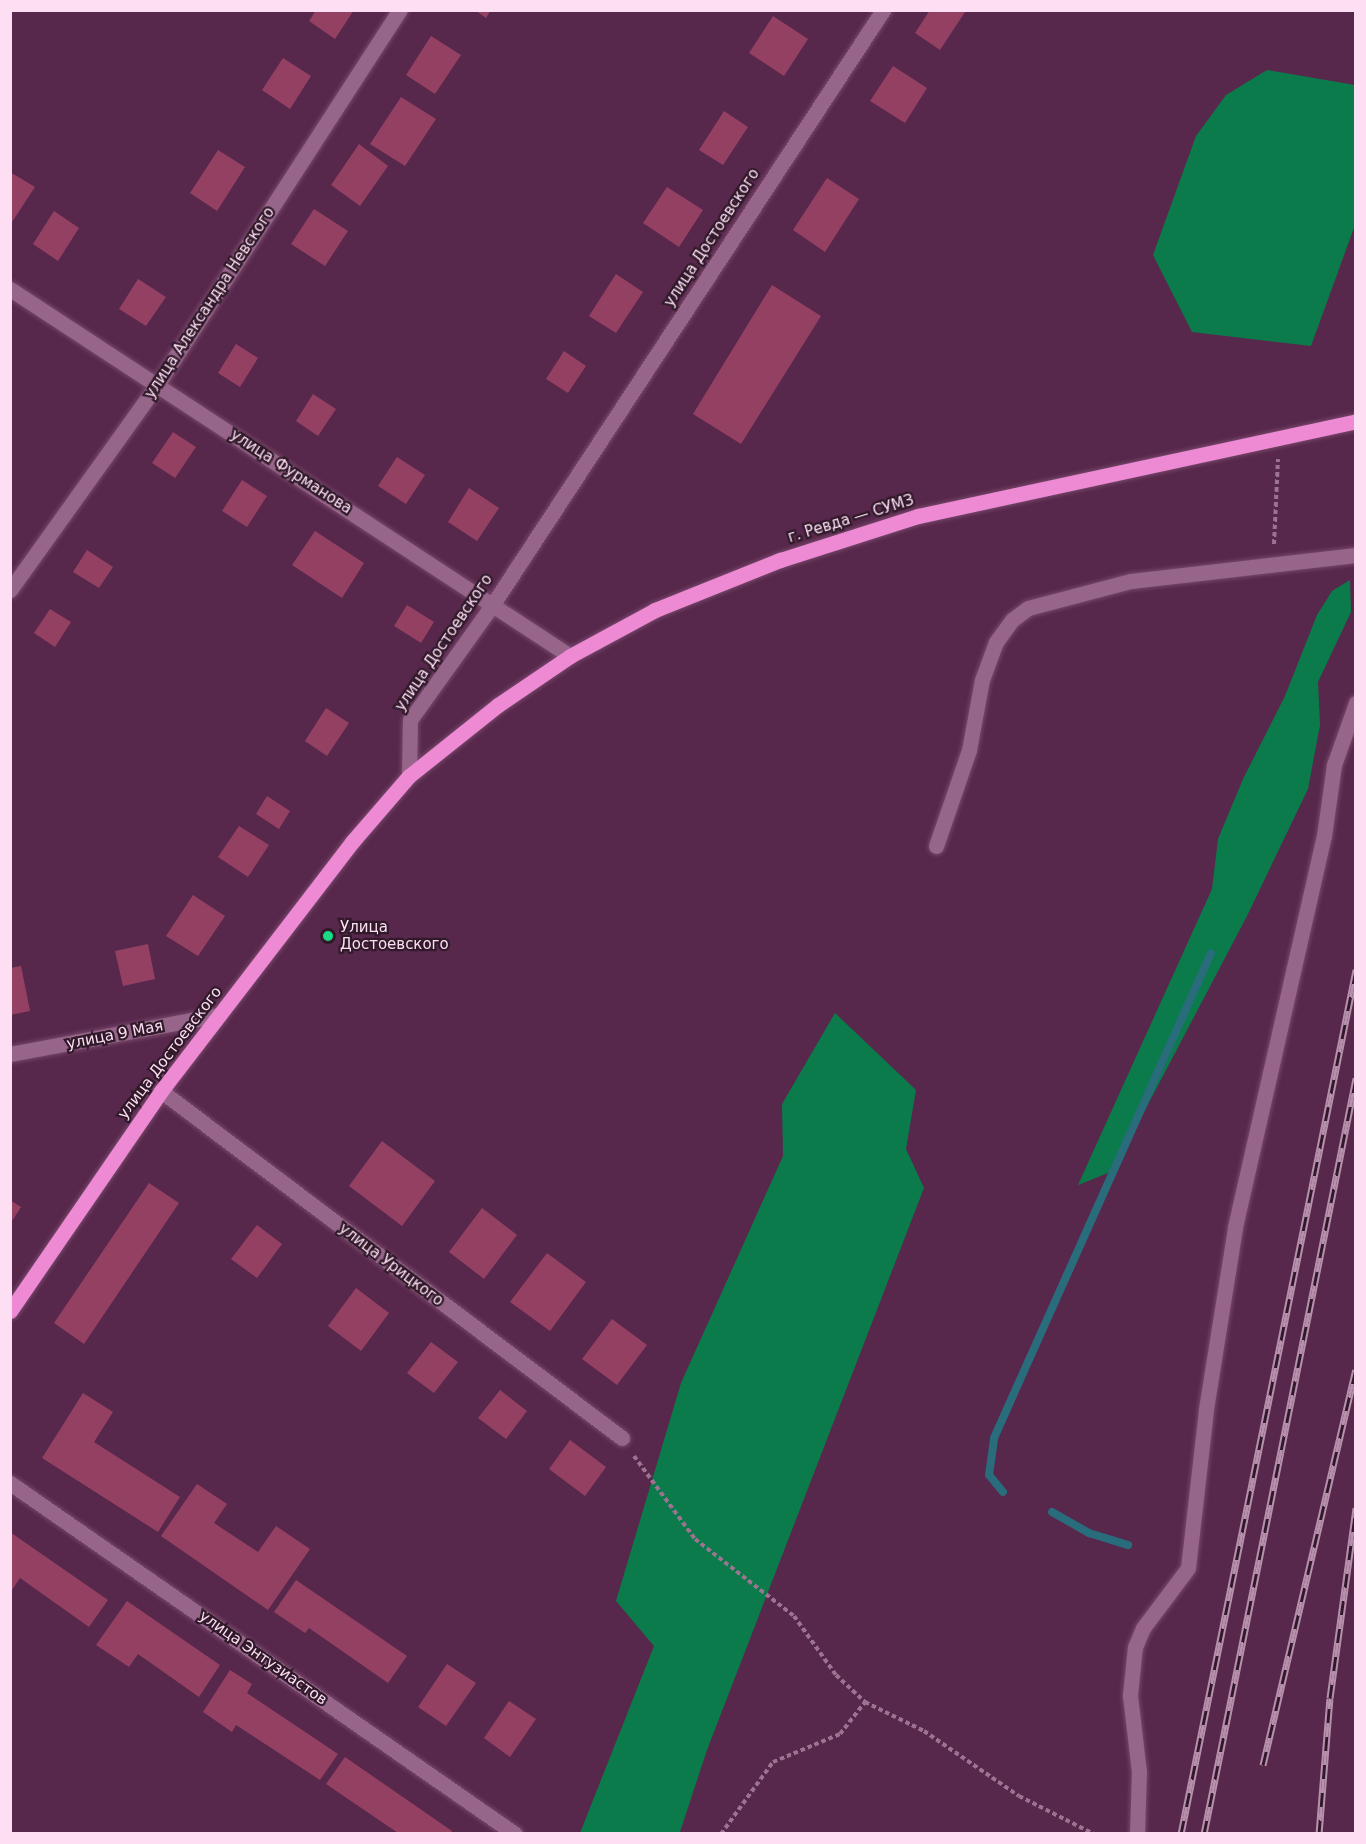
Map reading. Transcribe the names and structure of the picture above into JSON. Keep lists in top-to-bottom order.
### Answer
{
  "streets": {
    "main road": ["улица Достоевского", "г. Ревда — СУМЗ"],
    "street": [
      "улица Александра Невского",
      "улица Фурманова",
      "улица 9 Мая",
      "улица Урицкого",
      "улица Энтузиастов"
    ]
  },
  "crossings": [
    ["улица Достоевского", "улица Фурманова"],
    ["улица Достоевского", "г. Ревда — СУМЗ"],
    ["улица Достоевского", "улица 9 Мая"],
    ["улица Достоевского", "улица Урицкого"],
    ["улица Александра Невского", "улица Фурманова"],
    ["улица Фурманова", "г. Ревда — СУМЗ"]
  ],
  "places": ["Улица Достоевского"]
}
